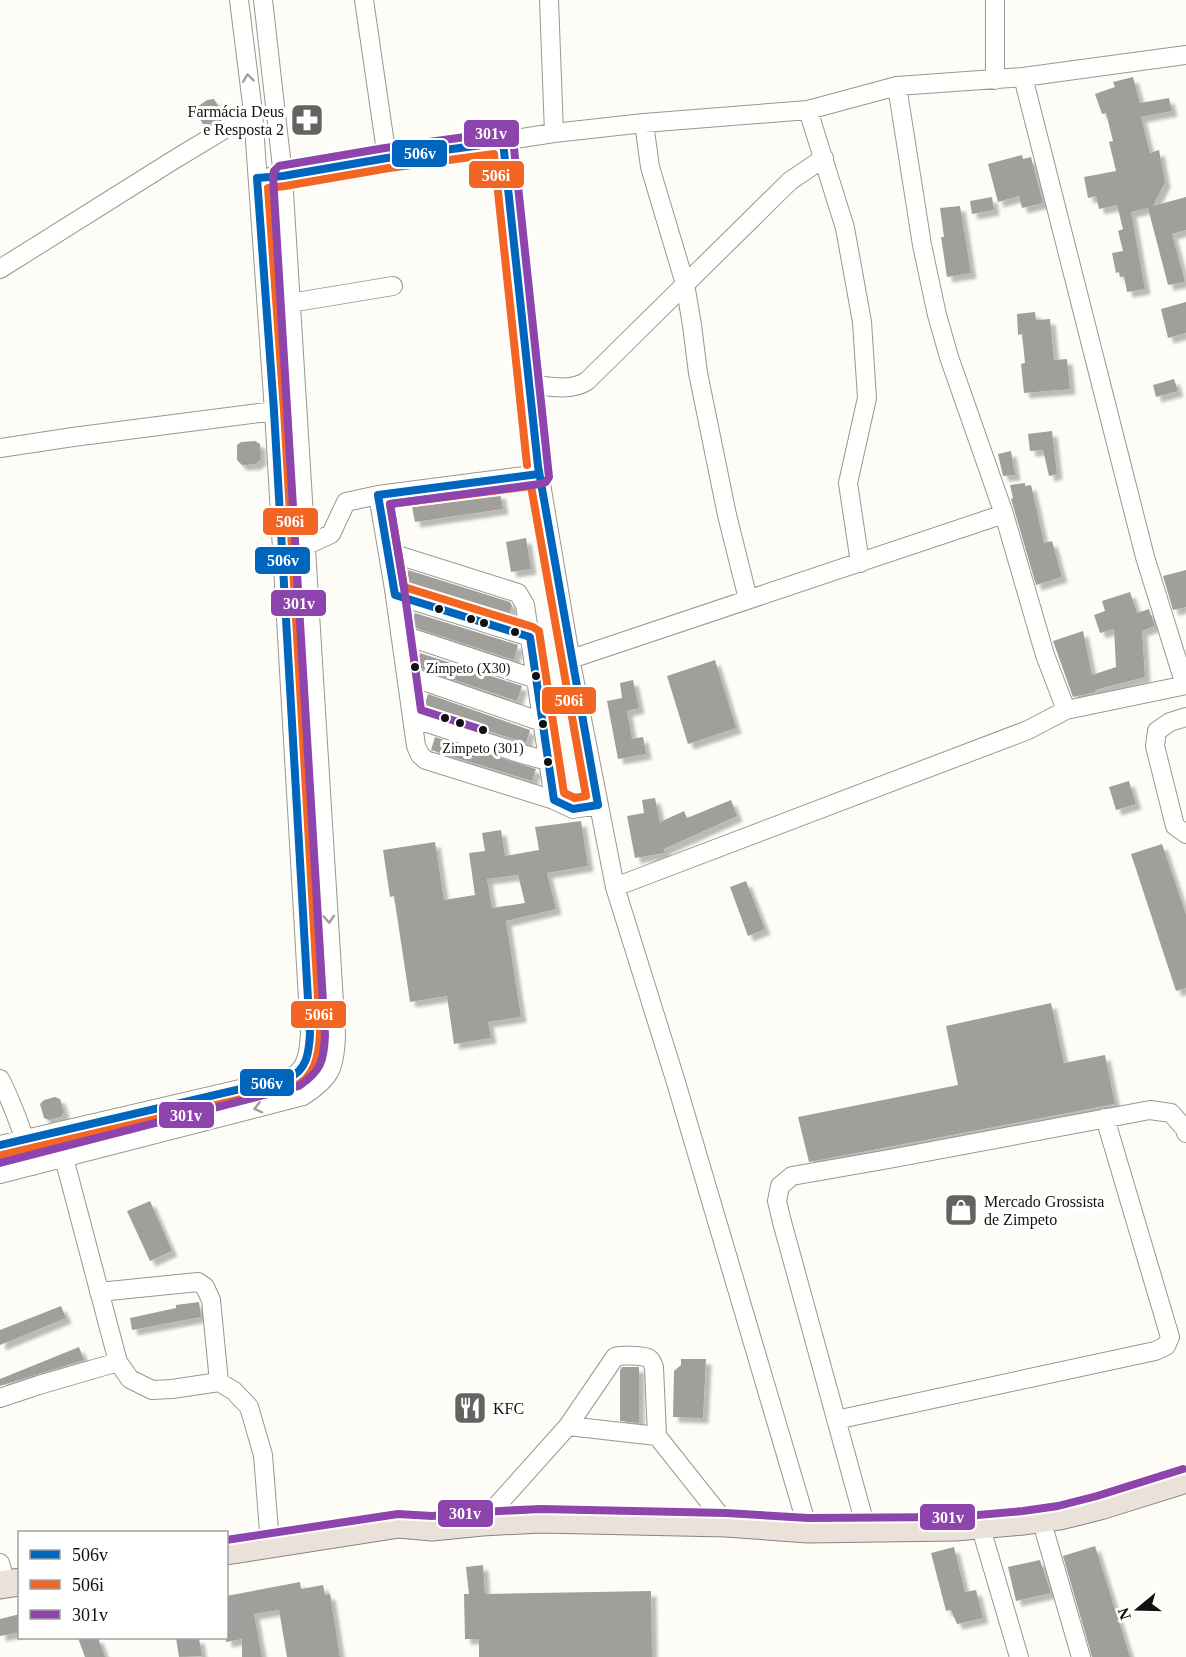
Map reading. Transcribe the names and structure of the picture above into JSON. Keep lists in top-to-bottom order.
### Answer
{
  "places": {
    "pharmacy": ["Farmácia Deus e Resposta 2"],
    "other": ["Zimpeto (X30)", "Zimpeto (301)"],
    "shop": ["Mercado Grossista de Zimpeto"],
    "restaurant": ["KFC"]
  },
  "lines": ["transit line 301v", "transit line 506v", "transit line 506i"],
  "legend": ["506v", "506i", "301v"],
  "north": "left"
}
